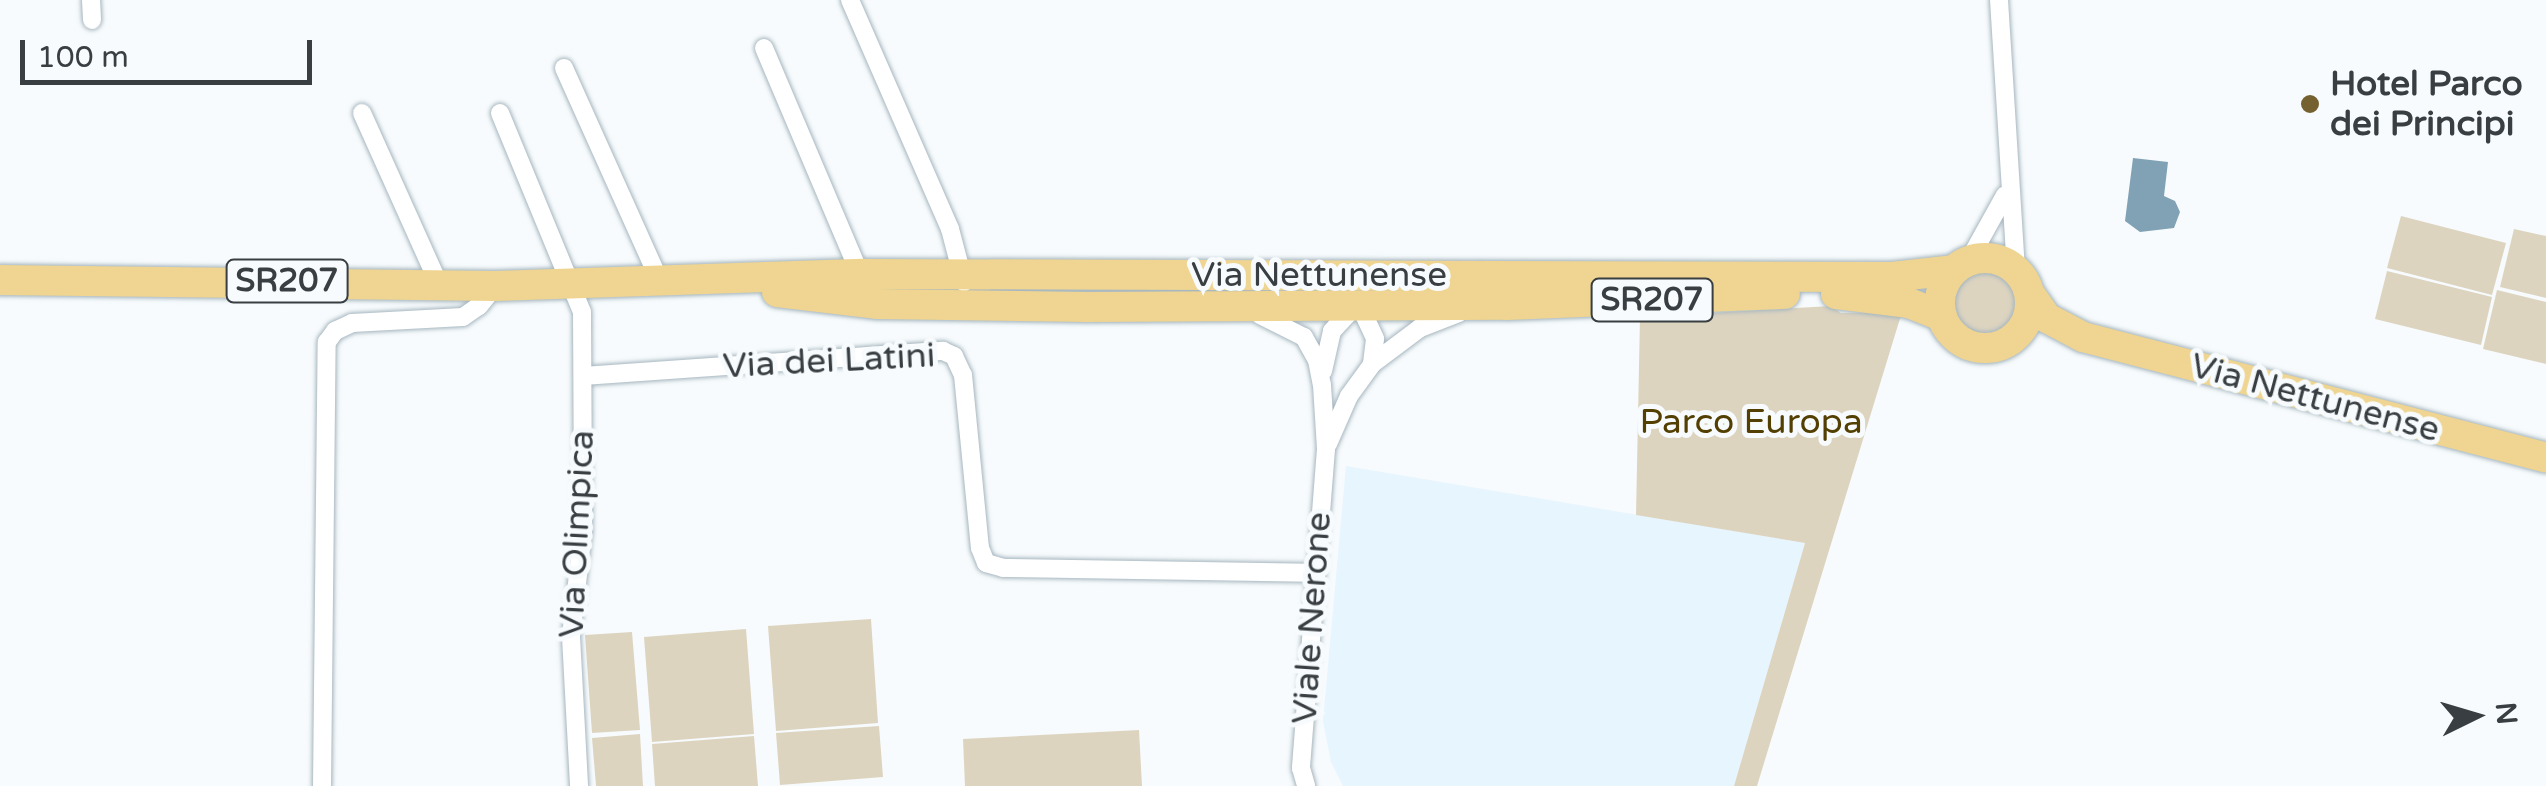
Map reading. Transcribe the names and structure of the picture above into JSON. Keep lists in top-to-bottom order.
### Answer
{
  "streets": {
    "main road": ["Via Nettunense", "SR207"],
    "street": ["Via dei Latini", "Via Olimpica", "Viale Nerone"]
  },
  "crossings": [
    ["Via Nettunense", "Via Olimpica"],
    ["Via Nettunense", "Viale Nerone"],
    ["Via dei Latini", "Via Olimpica"],
    ["Via dei Latini", "Viale Nerone"]
  ],
  "parks": ["Parco Europa"],
  "places": ["Hotel Parco dei Principi"],
  "scale_bar": "100 m",
  "north": "right"
}
